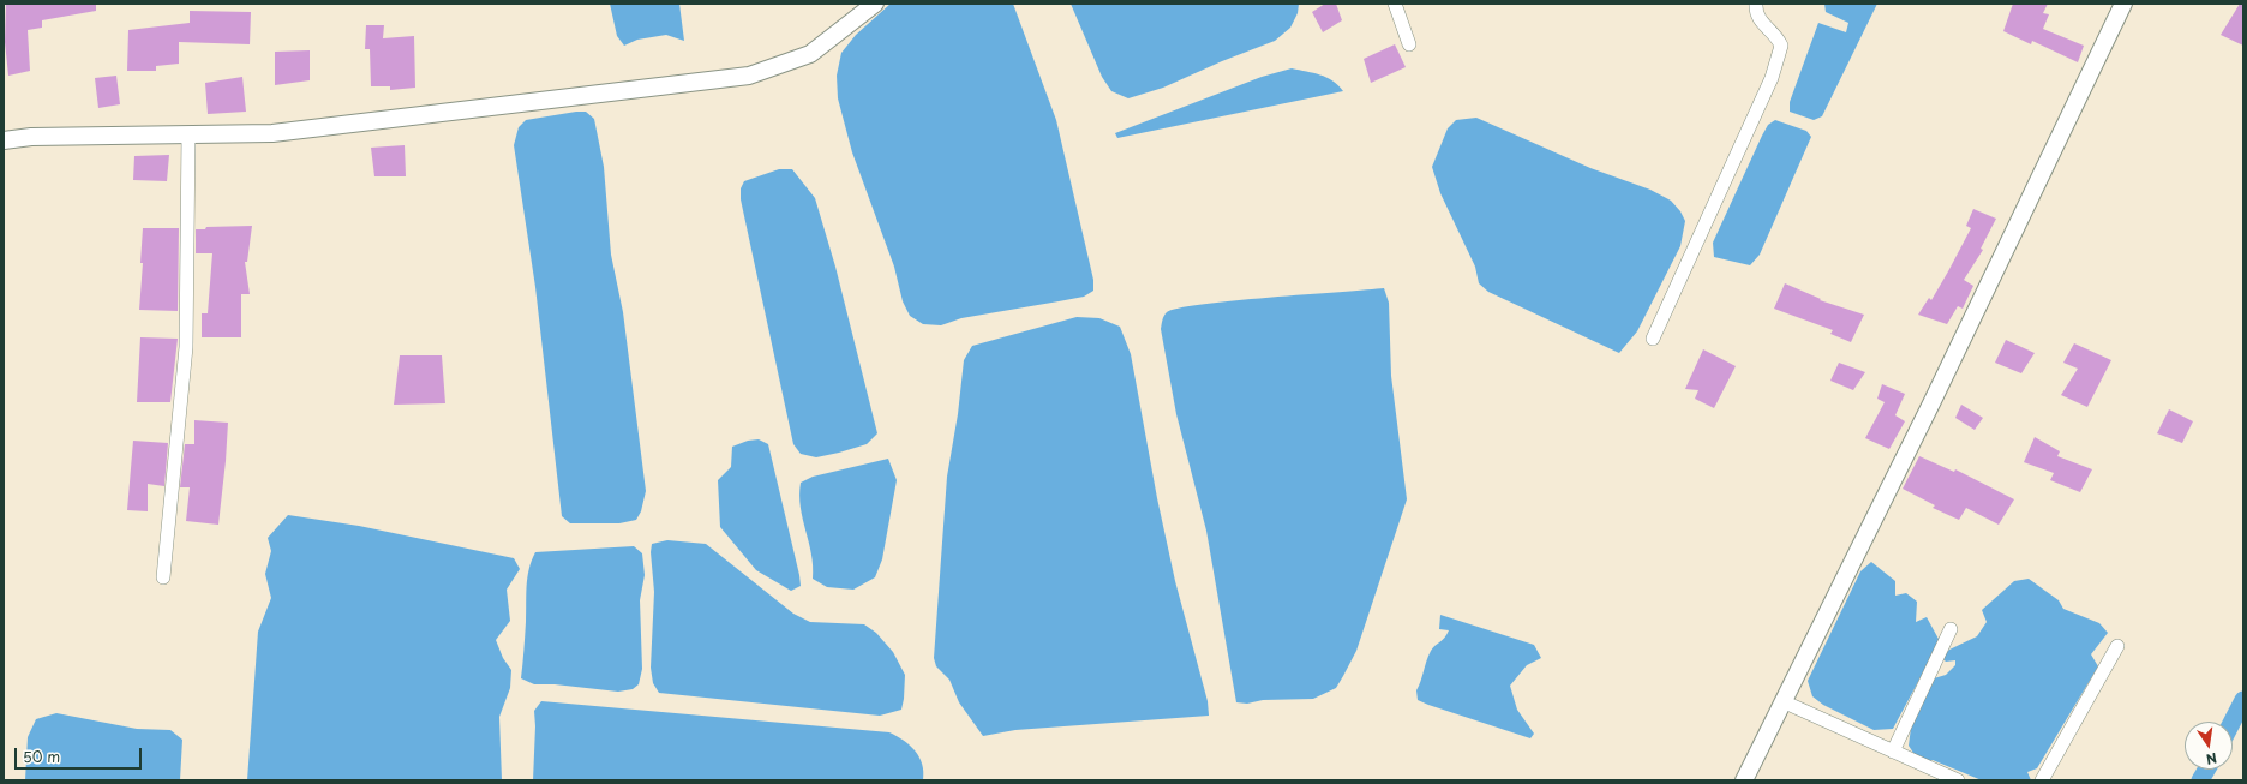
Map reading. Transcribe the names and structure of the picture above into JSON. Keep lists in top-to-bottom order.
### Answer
{
  "scale_bar": "50 m",
  "north": "bottom"
}
